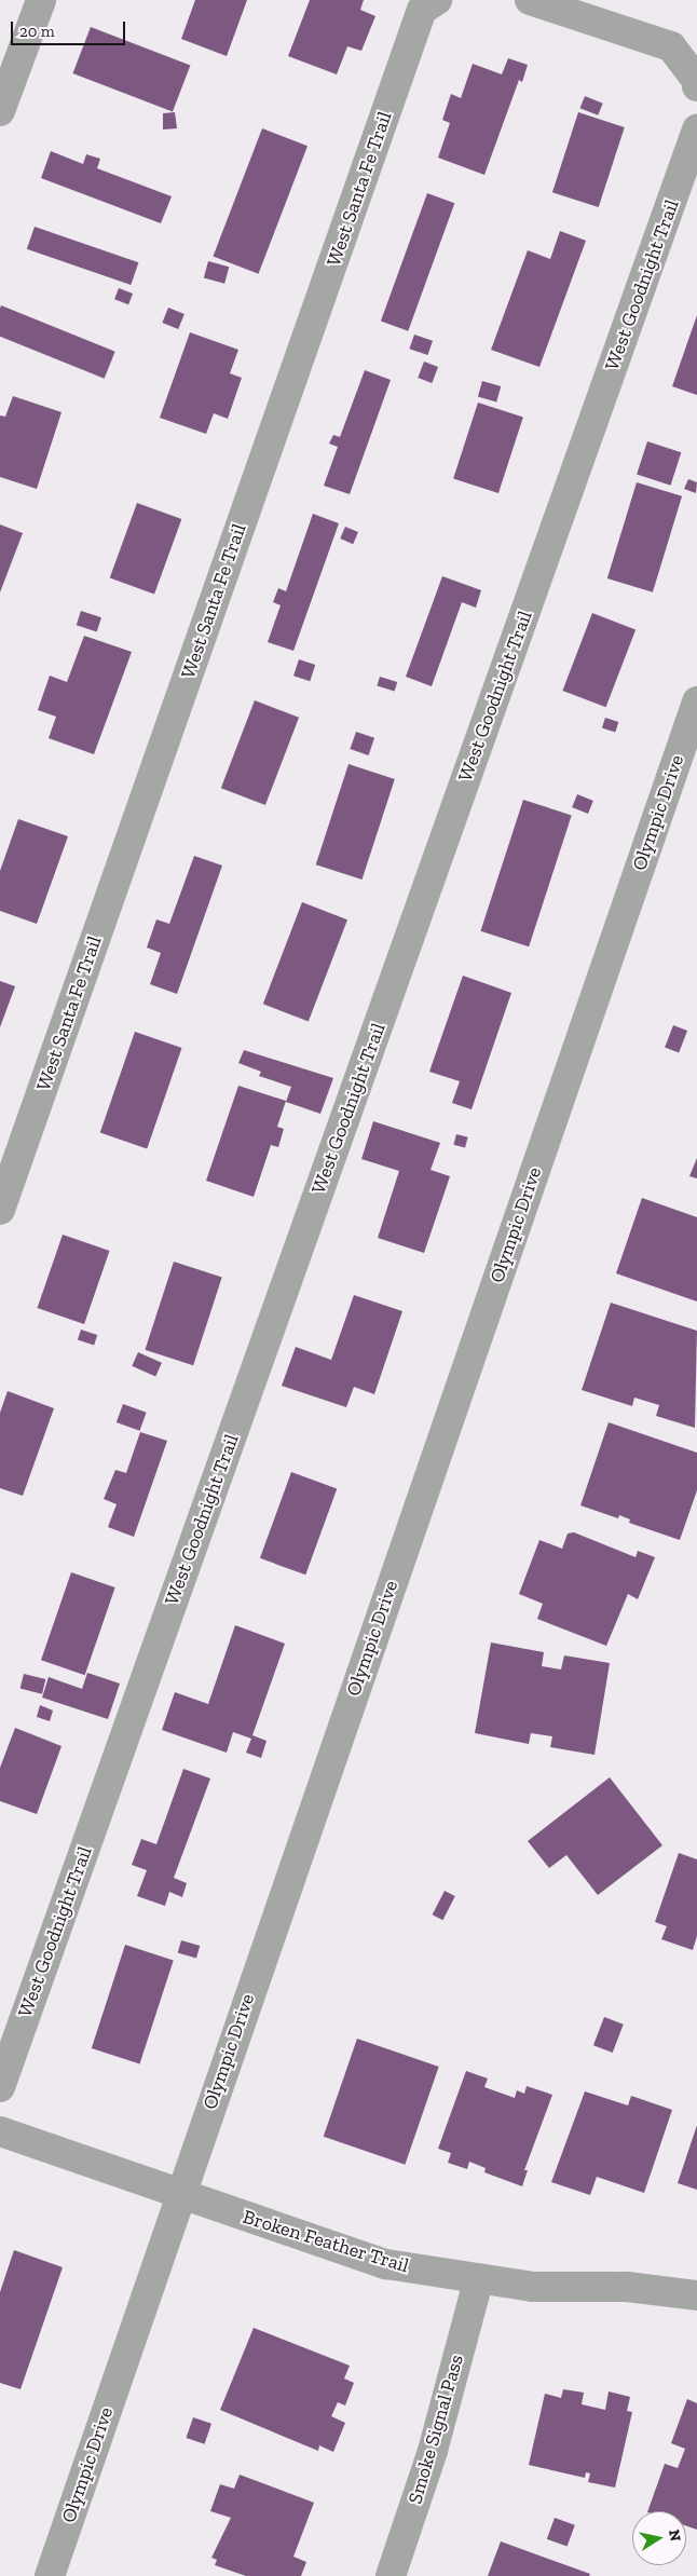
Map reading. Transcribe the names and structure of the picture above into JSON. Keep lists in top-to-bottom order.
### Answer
{
  "streets": {
    "street": [
      "West Santa Fe Trail",
      "West Goodnight Trail",
      "Olympic Drive",
      "Broken Feather Trail",
      "Smoke Signal Pass"
    ]
  },
  "crossings": [
    ["Olympic Drive", "Broken Feather Trail"],
    ["Broken Feather Trail", "Smoke Signal Pass"]
  ],
  "scale_bar": "20 m",
  "north": "right"
}
